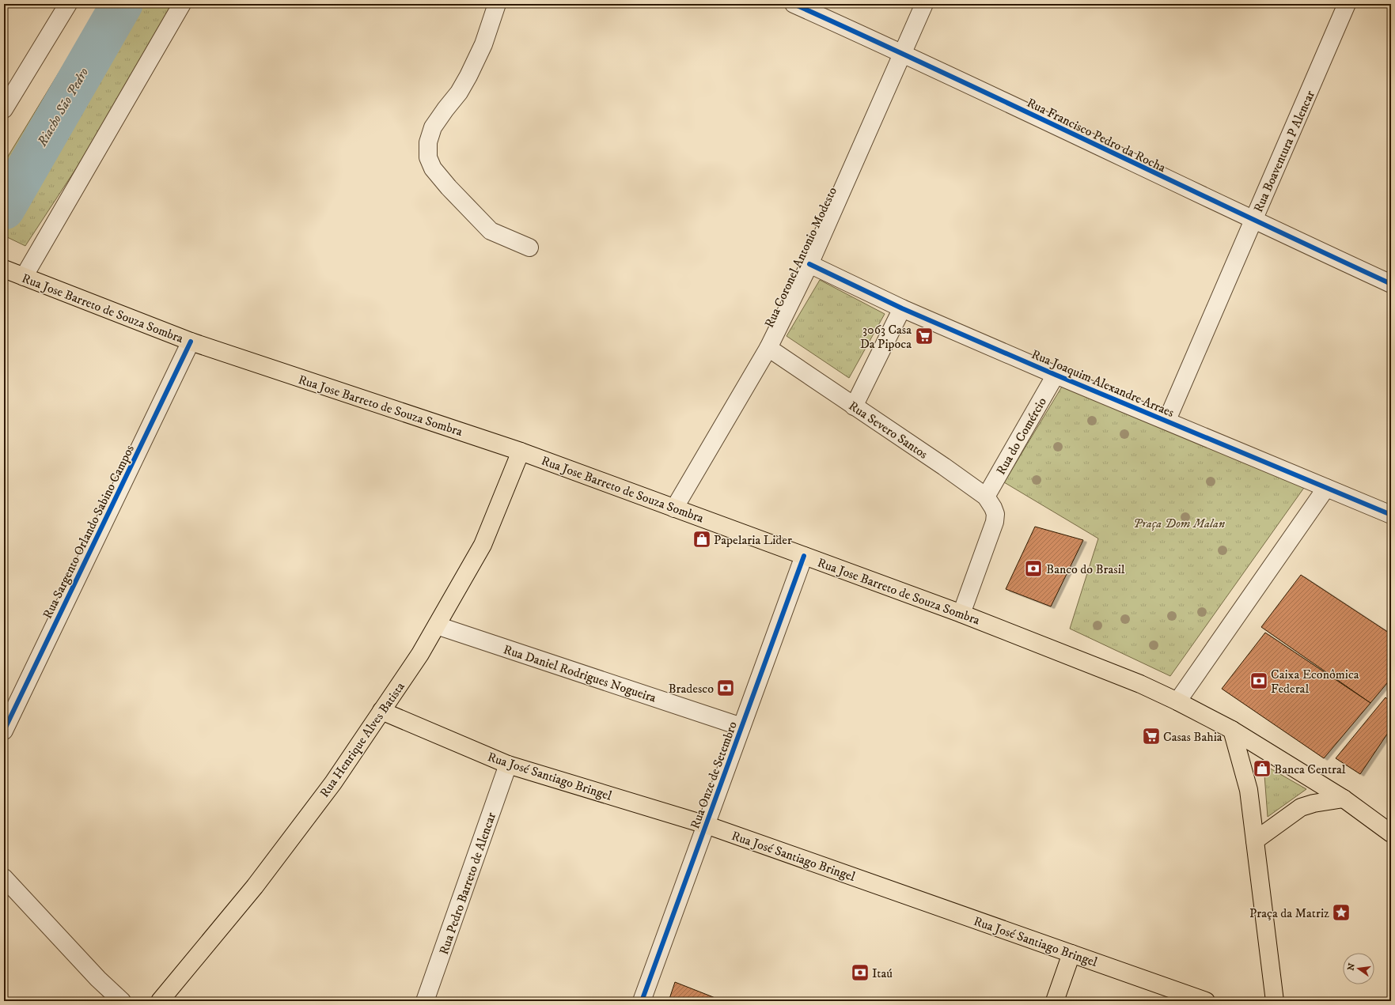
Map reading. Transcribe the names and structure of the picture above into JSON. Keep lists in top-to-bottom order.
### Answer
{
  "streets": {
    "main road": ["Rua Jose Barreto de Souza Sombra", "Rua Henrique Alves Batista", "Rua José Santiago Bringel"],
    "street": [
      "Rua Francisco Pedro da Rocha",
      "Rua Boaventura P Alencar",
      "Rua Coronel Antonio Modesto",
      "Rua Joaquim Alexandre Arraes",
      "Rua Severo Santos",
      "Rua do Comércio",
      "Rua Sargento Orlando Sabino Campos",
      "Rua Daniel Rodrigues Nogueira",
      "Rua Onze de Setembro",
      "Rua Pedro Barreto de Alencar"
    ]
  },
  "crossings": [
    ["Rua Francisco Pedro da Rocha", "Rua Boaventura P Alencar"],
    ["Rua Francisco Pedro da Rocha", "Rua Coronel Antonio Modesto"],
    ["Rua Boaventura P Alencar", "Rua Joaquim Alexandre Arraes"],
    ["Rua Coronel Antonio Modesto", "Rua Jose Barreto de Souza Sombra"],
    ["Rua Coronel Antonio Modesto", "Rua Joaquim Alexandre Arraes"],
    ["Rua Coronel Antonio Modesto", "Rua Severo Santos"],
    ["Rua Jose Barreto de Souza Sombra", "Rua Severo Santos"],
    ["Rua Jose Barreto de Souza Sombra", "Rua Sargento Orlando Sabino Campos"],
    ["Rua Jose Barreto de Souza Sombra", "Rua Henrique Alves Batista"],
    ["Rua Jose Barreto de Souza Sombra", "Rua Onze de Setembro"],
    ["Rua Joaquim Alexandre Arraes", "Rua do Comércio"],
    ["Rua Severo Santos", "Rua do Comércio"],
    ["Rua Daniel Rodrigues Nogueira", "Rua Henrique Alves Batista"],
    ["Rua Daniel Rodrigues Nogueira", "Rua Onze de Setembro"],
    ["Rua Henrique Alves Batista", "Rua José Santiago Bringel"],
    ["Rua Onze de Setembro", "Rua José Santiago Bringel"],
    ["Rua José Santiago Bringel", "Rua Pedro Barreto de Alencar"]
  ],
  "water": ["Riacho São Pedro"],
  "parks": ["Praça Dom Malan"],
  "places": {
    "supermarket": ["3063 Casa Da Pipoca", "Casas Bahia"],
    "shop": ["Papelaria Lider", "Banca Central"],
    "bank": [
      "Banco do Brasil",
      "Caixa Econômica Federal",
      "Bradesco",
      "Itaú"
    ],
    "place": ["Praça da Matriz"]
  },
  "north": "left"
}
